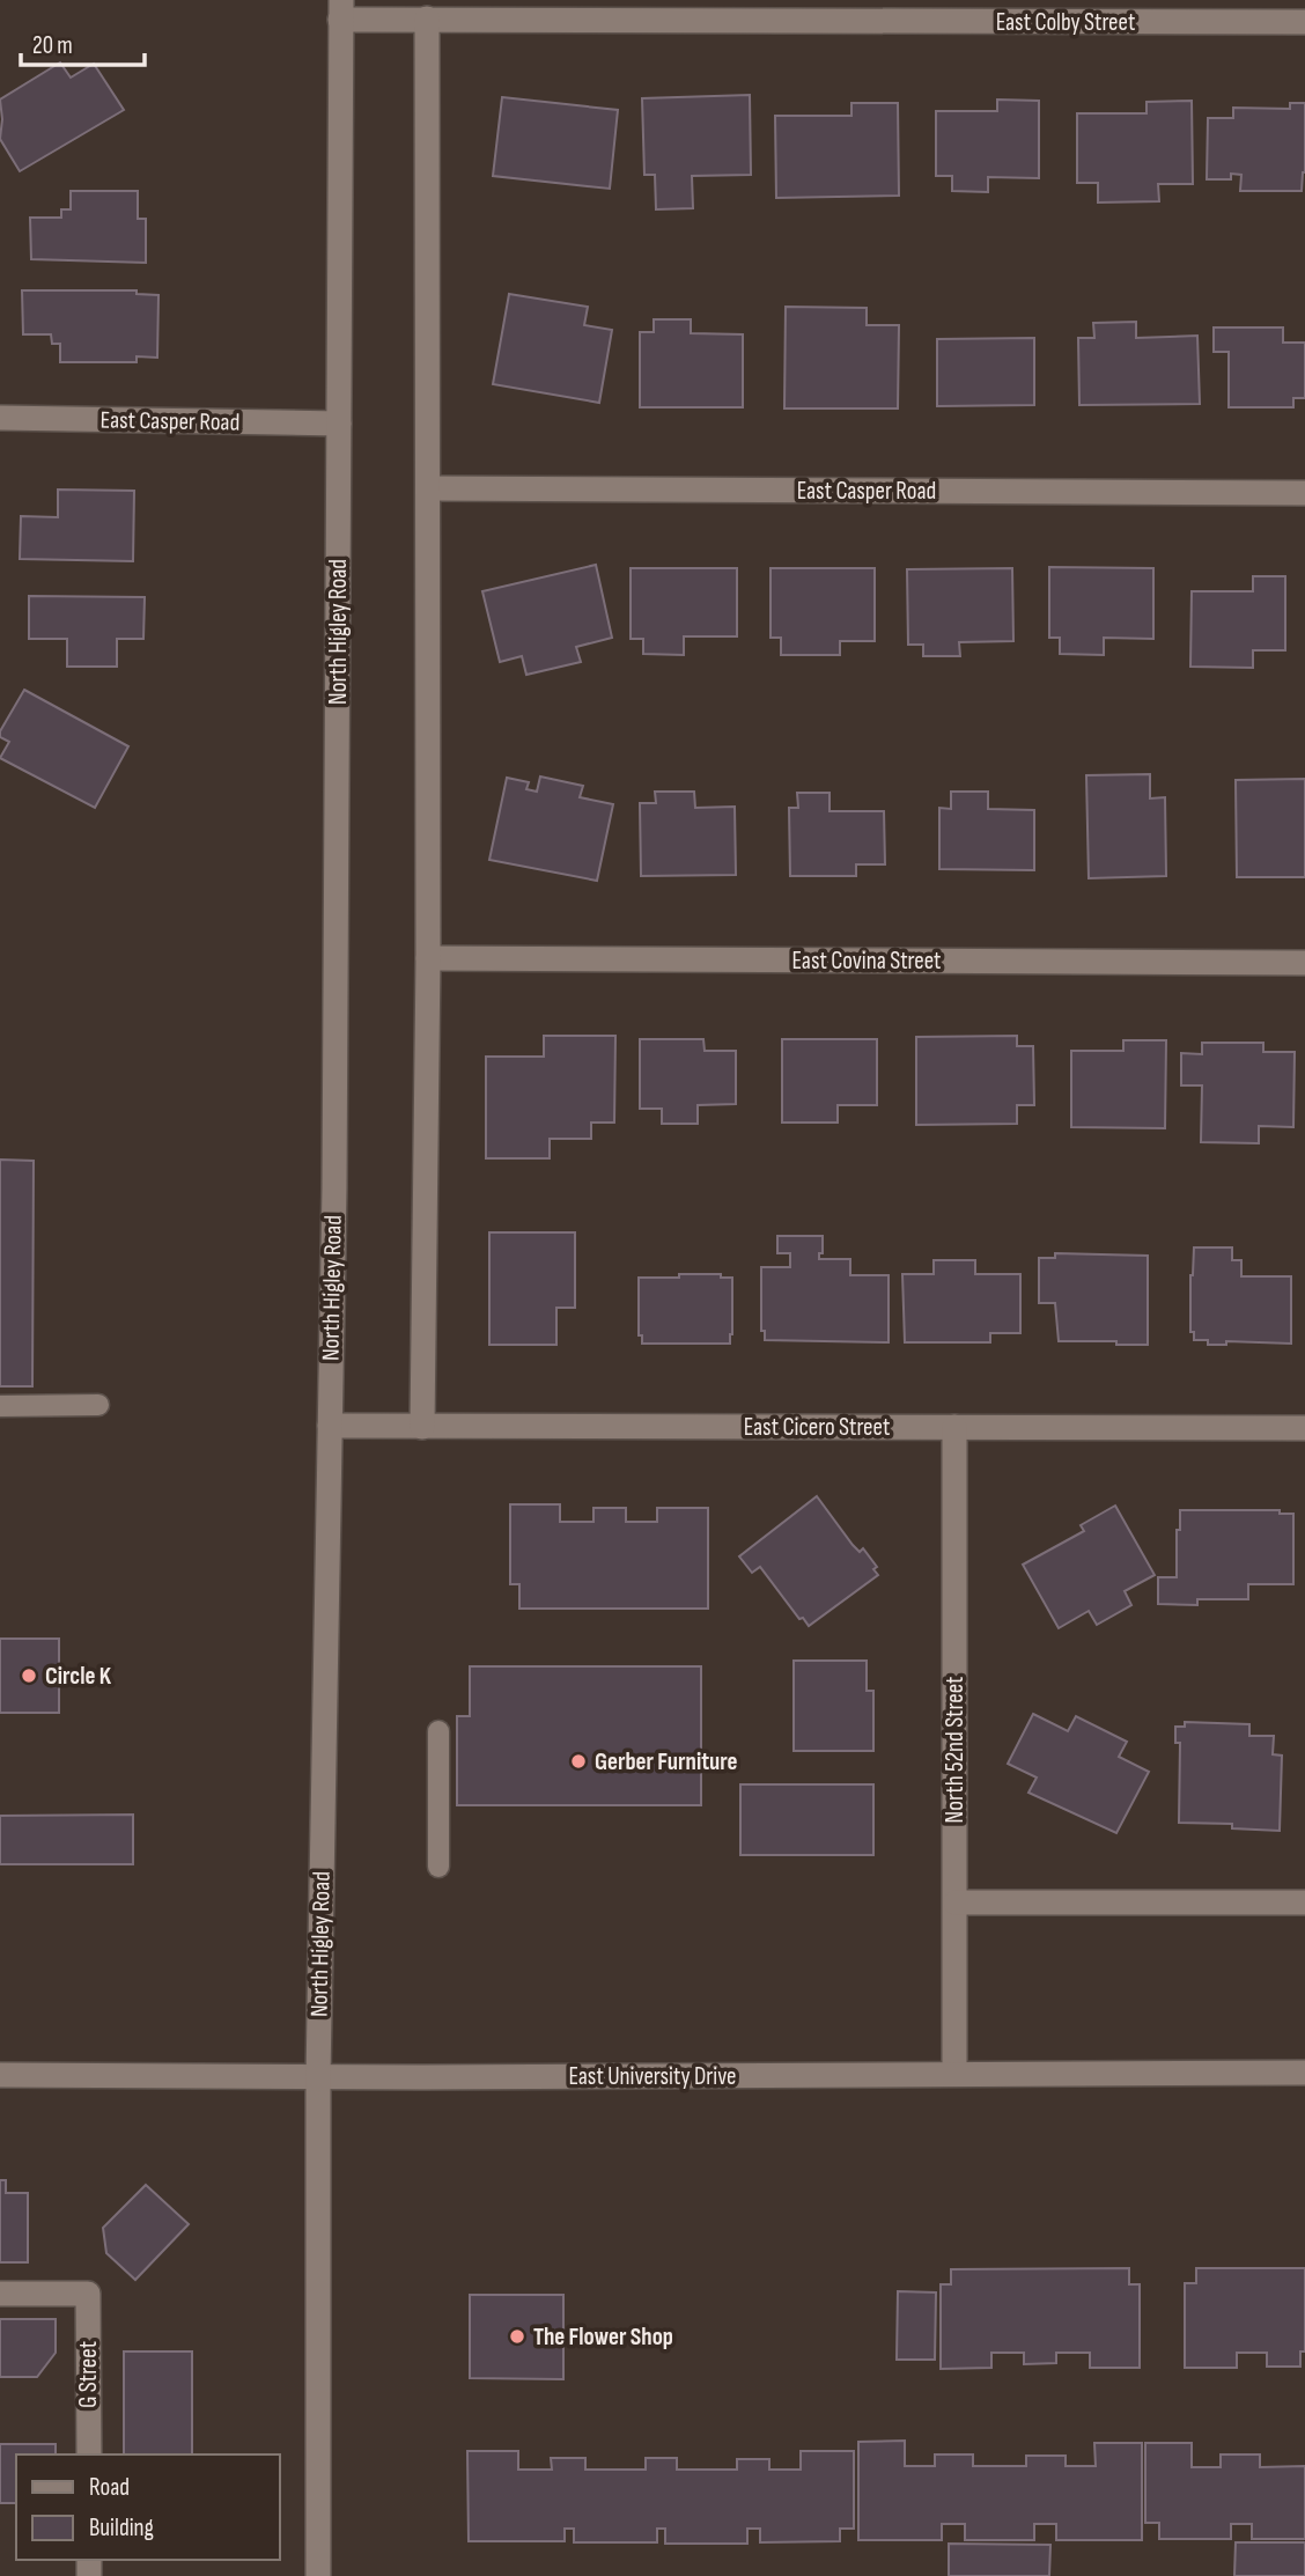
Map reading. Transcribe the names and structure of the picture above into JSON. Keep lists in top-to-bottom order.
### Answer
{
  "streets": {
    "street": [
      "East Colby Street",
      "East Casper Road",
      "North Higley Road",
      "East Covina Street",
      "East Cicero Street",
      "North 52nd Street",
      "East University Drive",
      "G Street"
    ]
  },
  "crossings": [
    ["East Colby Street", "North Higley Road"],
    ["East Casper Road", "North Higley Road"],
    ["North Higley Road", "East Cicero Street"],
    ["North Higley Road", "East University Drive"],
    ["East Cicero Street", "North 52nd Street"],
    ["North 52nd Street", "East University Drive"]
  ],
  "places": ["Circle K", "Gerber Furniture", "The Flower Shop"],
  "legend": ["Road", "Building"],
  "scale_bar": "20 m"
}
